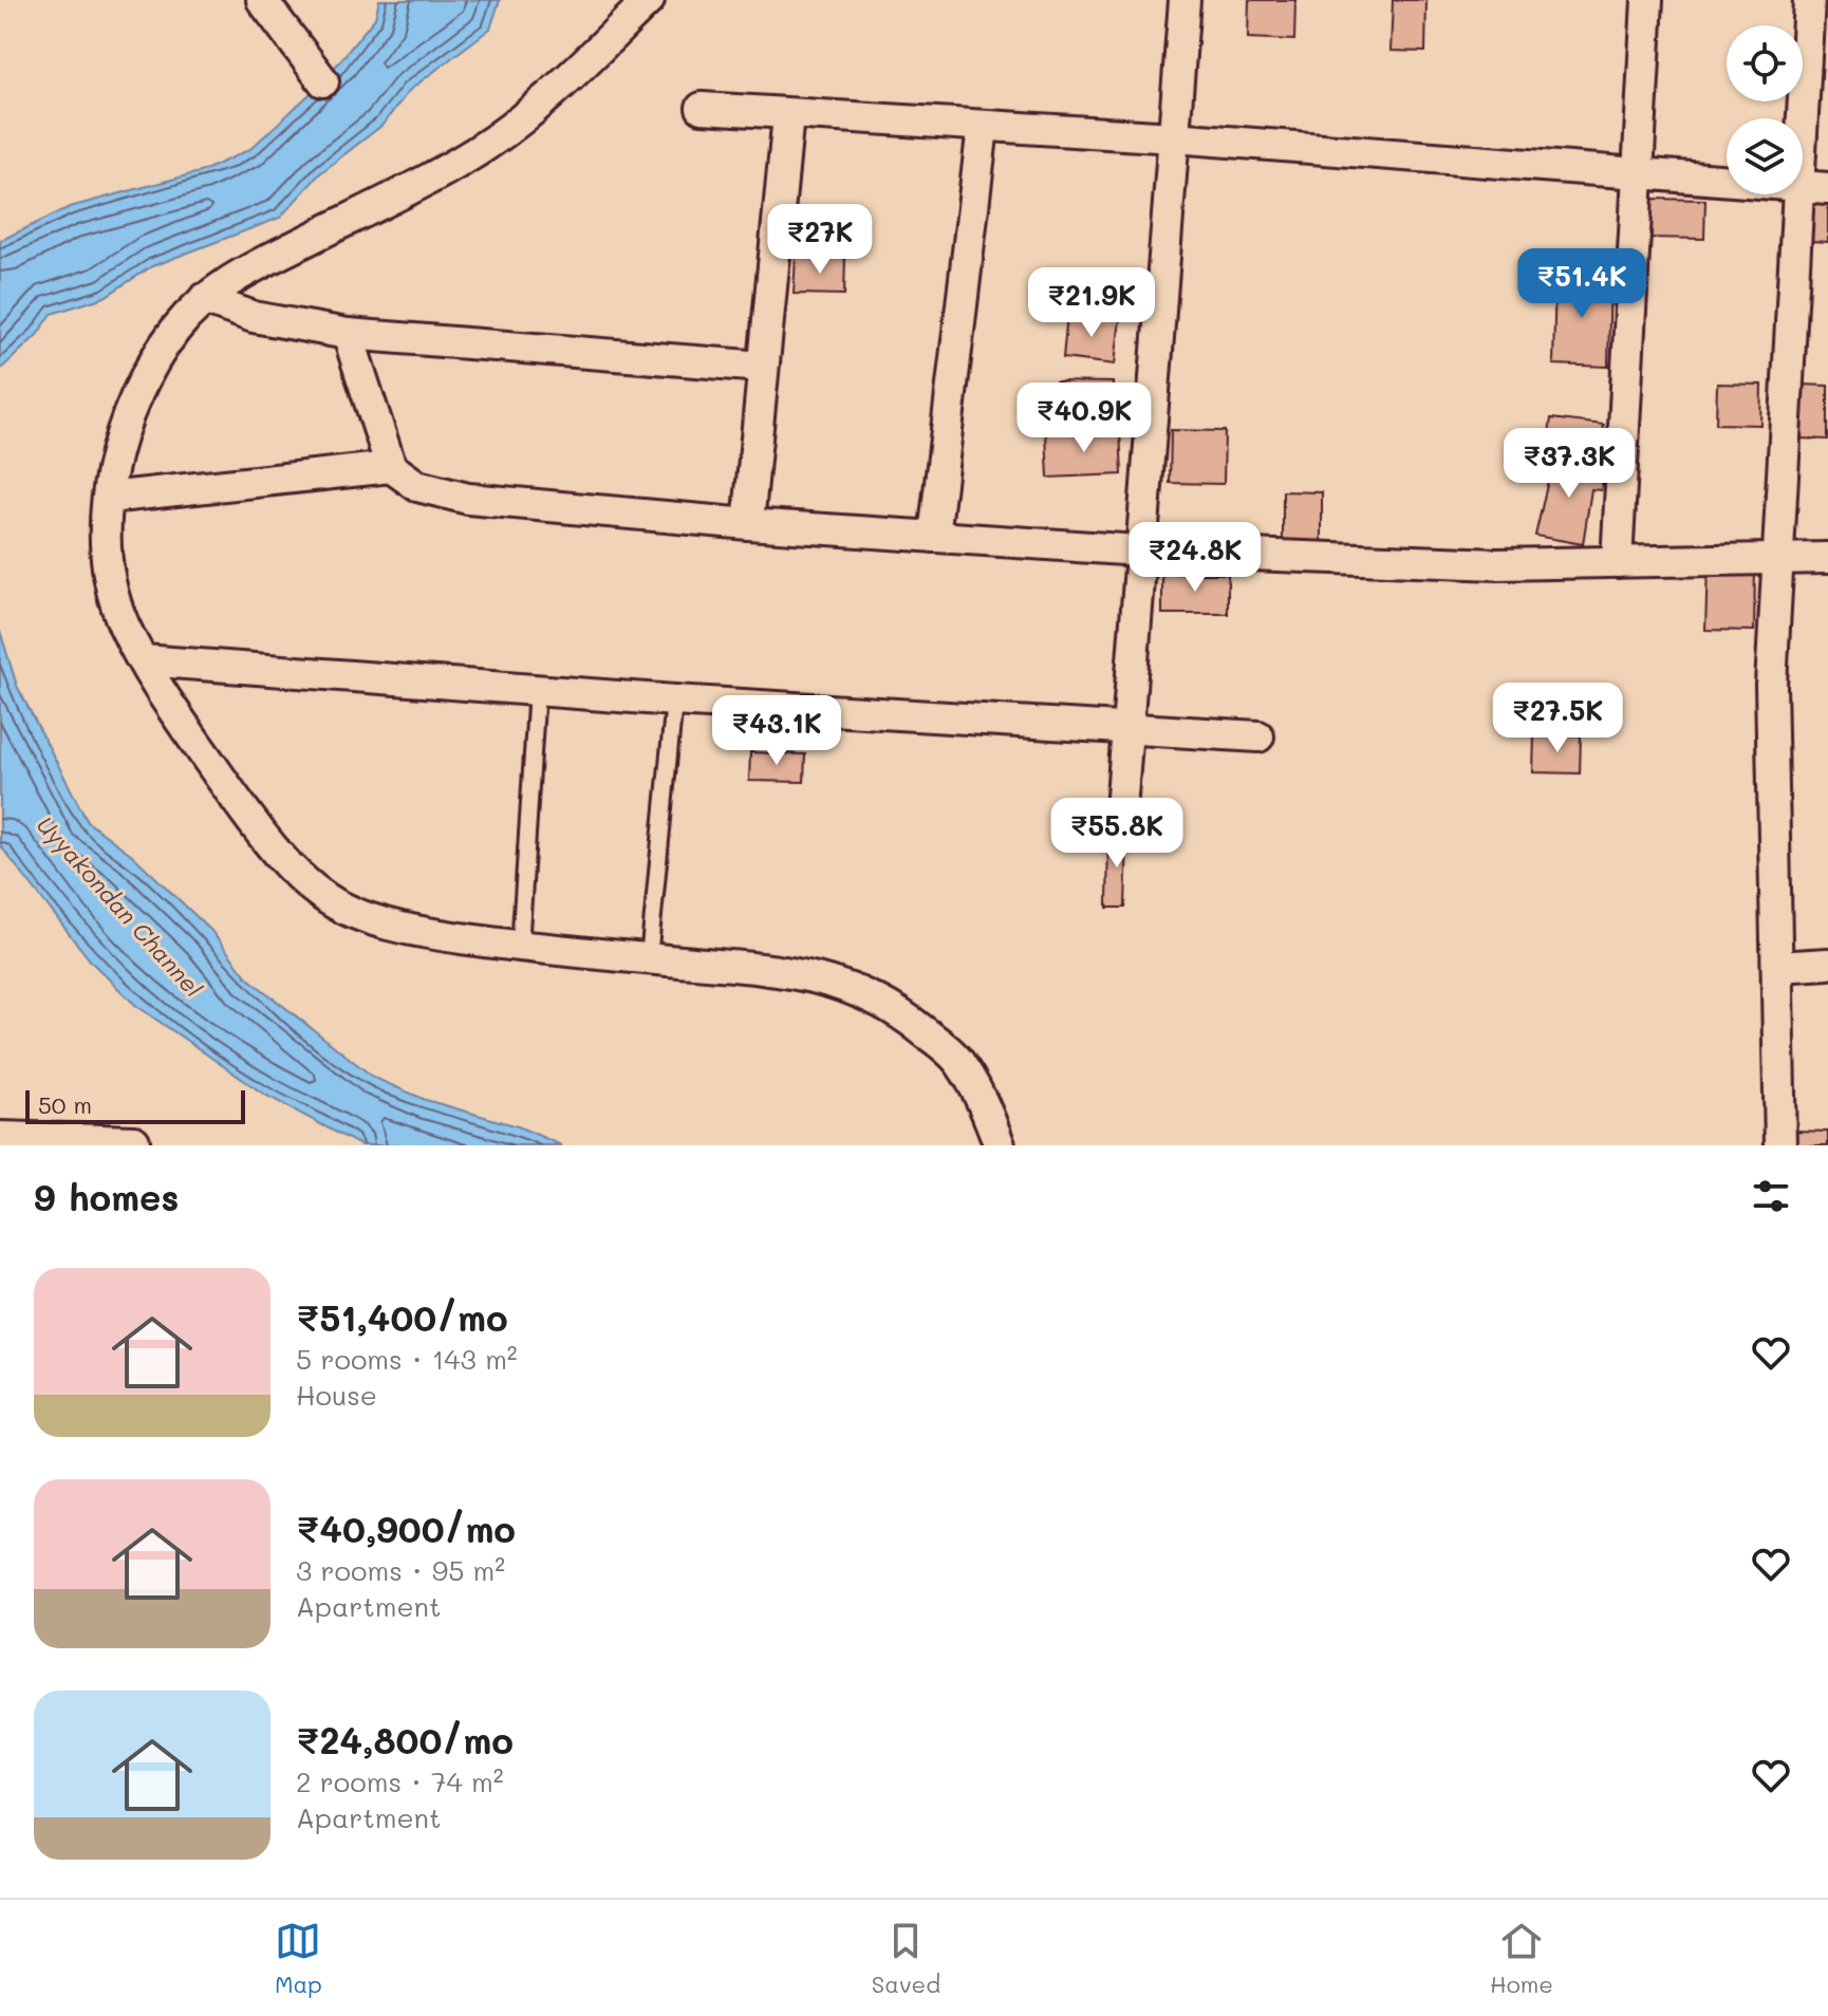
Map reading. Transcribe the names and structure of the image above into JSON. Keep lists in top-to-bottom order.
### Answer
{
  "water": ["Uyyakondan Channel"],
  "scale_bar": "50 m",
  "page": {
    "price": [
      "₹27K",
      "₹51.4K",
      "₹21.9K",
      "₹40.9K",
      "₹37.3K",
      "₹24.8K",
      "₹27.5K",
      "₹43.1K",
      "₹55.8K"
    ],
    "scale": "50 m",
    "heading": "9 homes",
    "list": [
      {
        "name": "₹51,400/mo",
        "note": "5 rooms · 143 m² · House"
      },
      {
        "name": "₹40,900/mo",
        "note": "3 rooms · 95 m² · Apartment"
      },
      {
        "name": "₹24,800/mo",
        "note": "2 rooms · 74 m² · Apartment"
      }
    ],
    "tabs": ["Map", "Saved", "Home"]
  }
}
